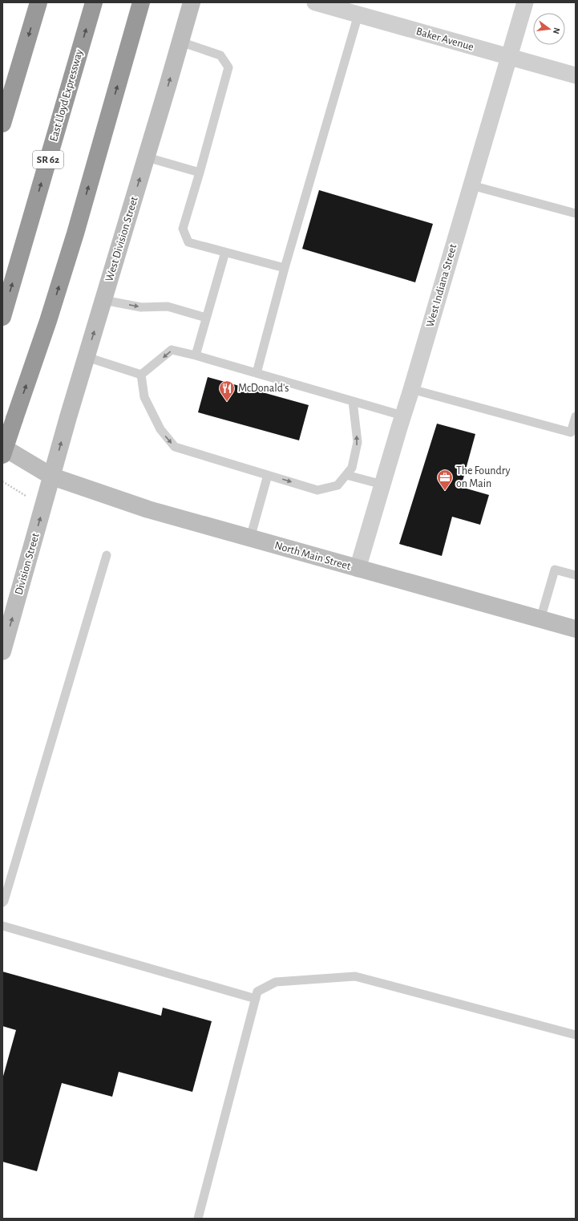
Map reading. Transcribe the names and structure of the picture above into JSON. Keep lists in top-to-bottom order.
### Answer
{
  "streets": {
    "highway": ["East Lloyd Expressway", "SR 62"],
    "main road": ["West Division Street", "North Main Street", "Division Street"],
    "street": ["Baker Avenue", "West Indiana Street"]
  },
  "crossings": [
    ["Baker Avenue", "West Indiana Street"],
    ["West Division Street", "North Main Street"],
    ["West Division Street", "Division Street"],
    ["West Indiana Street", "North Main Street"],
    ["North Main Street", "Division Street"]
  ],
  "one_way": ["West Division Street", "Division Street"],
  "places": {
    "restaurant": ["McDonald's"],
    "office": ["The Foundry on Main"]
  },
  "north": "right"
}
